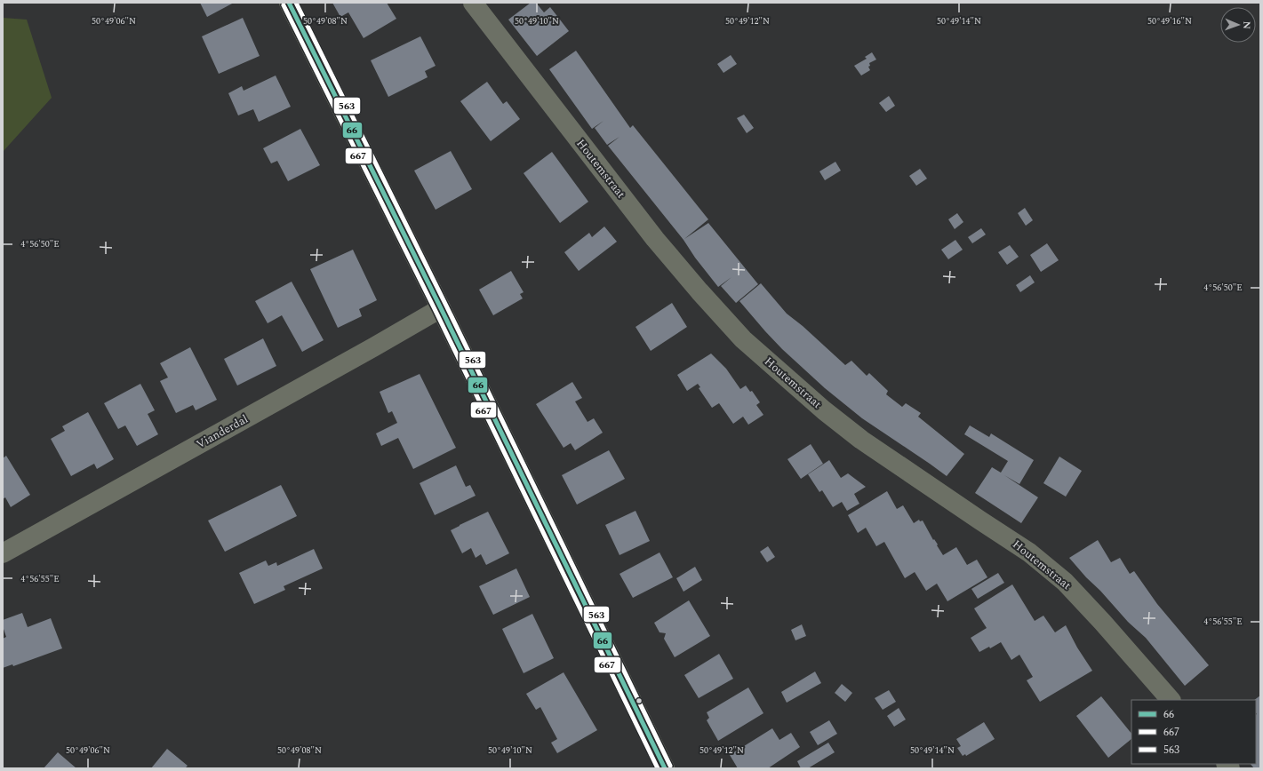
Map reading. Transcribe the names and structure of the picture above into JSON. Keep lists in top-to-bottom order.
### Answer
{
  "streets": {
    "street": ["Houtemstraat", "Vianderdal"]
  },
  "lines": ["transit line 66", "transit line 563", "transit line 667"],
  "legend": ["66", "667", "563"],
  "north": "right",
  "coordinates": [
    "50°49'06\"N",
    "50°49'08\"N",
    "50°49'10\"N",
    "50°49'12\"N",
    "50°49'14\"N",
    "50°49'16\"N",
    "4°56'50\"E",
    "4°56'55\"E"
  ]
}
